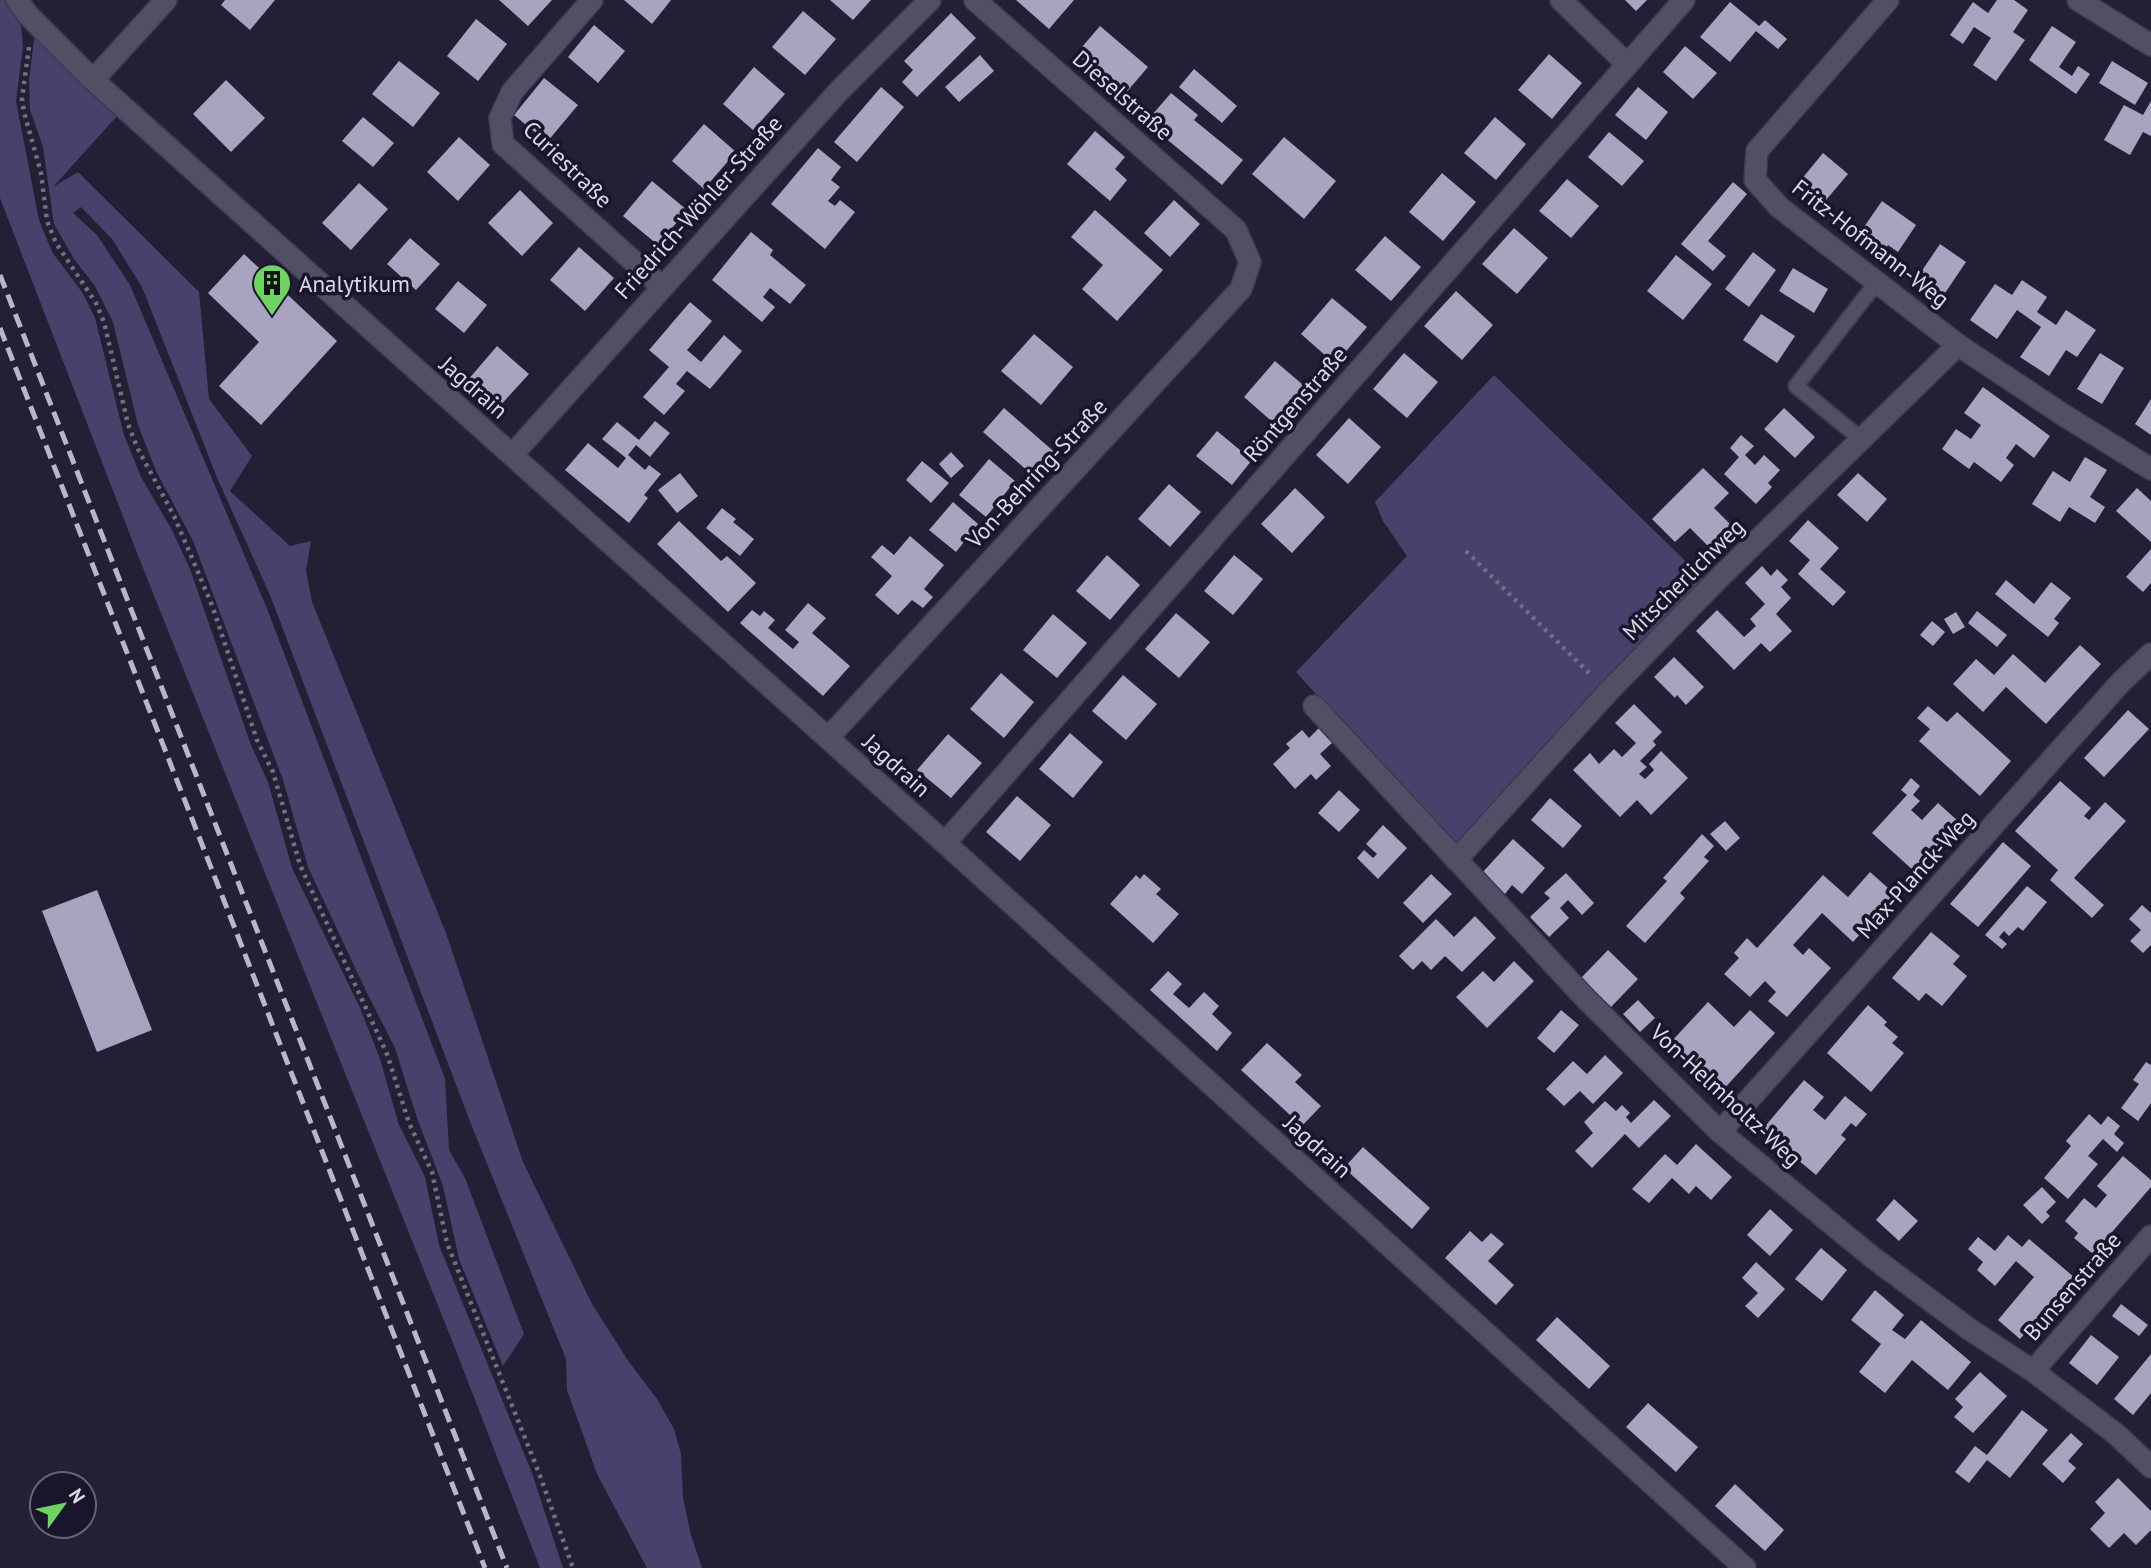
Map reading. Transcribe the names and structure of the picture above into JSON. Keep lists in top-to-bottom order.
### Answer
{
  "streets": {
    "street": [
      "Dieselstraße",
      "Curiestraße",
      "Friedrich-Wöhler-Straße",
      "Fritz-Hofmann-Weg",
      "Jagdrain",
      "Röntgenstraße",
      "Von-Behring-Straße",
      "Mitscherlichweg",
      "Max-Planck-Weg",
      "Von-Helmholtz-Weg",
      "Bunsenstraße"
    ]
  },
  "crossings": [
    ["Dieselstraße", "Von-Behring-Straße"],
    ["Curiestraße", "Friedrich-Wöhler-Straße"],
    ["Friedrich-Wöhler-Straße", "Jagdrain"],
    ["Fritz-Hofmann-Weg", "Mitscherlichweg"],
    ["Jagdrain", "Röntgenstraße"],
    ["Jagdrain", "Von-Behring-Straße"],
    ["Mitscherlichweg", "Von-Helmholtz-Weg"],
    ["Max-Planck-Weg", "Von-Helmholtz-Weg"],
    ["Von-Helmholtz-Weg", "Bunsenstraße"]
  ],
  "places": {
    "building": ["Analytikum"]
  },
  "north": "top right"
}
